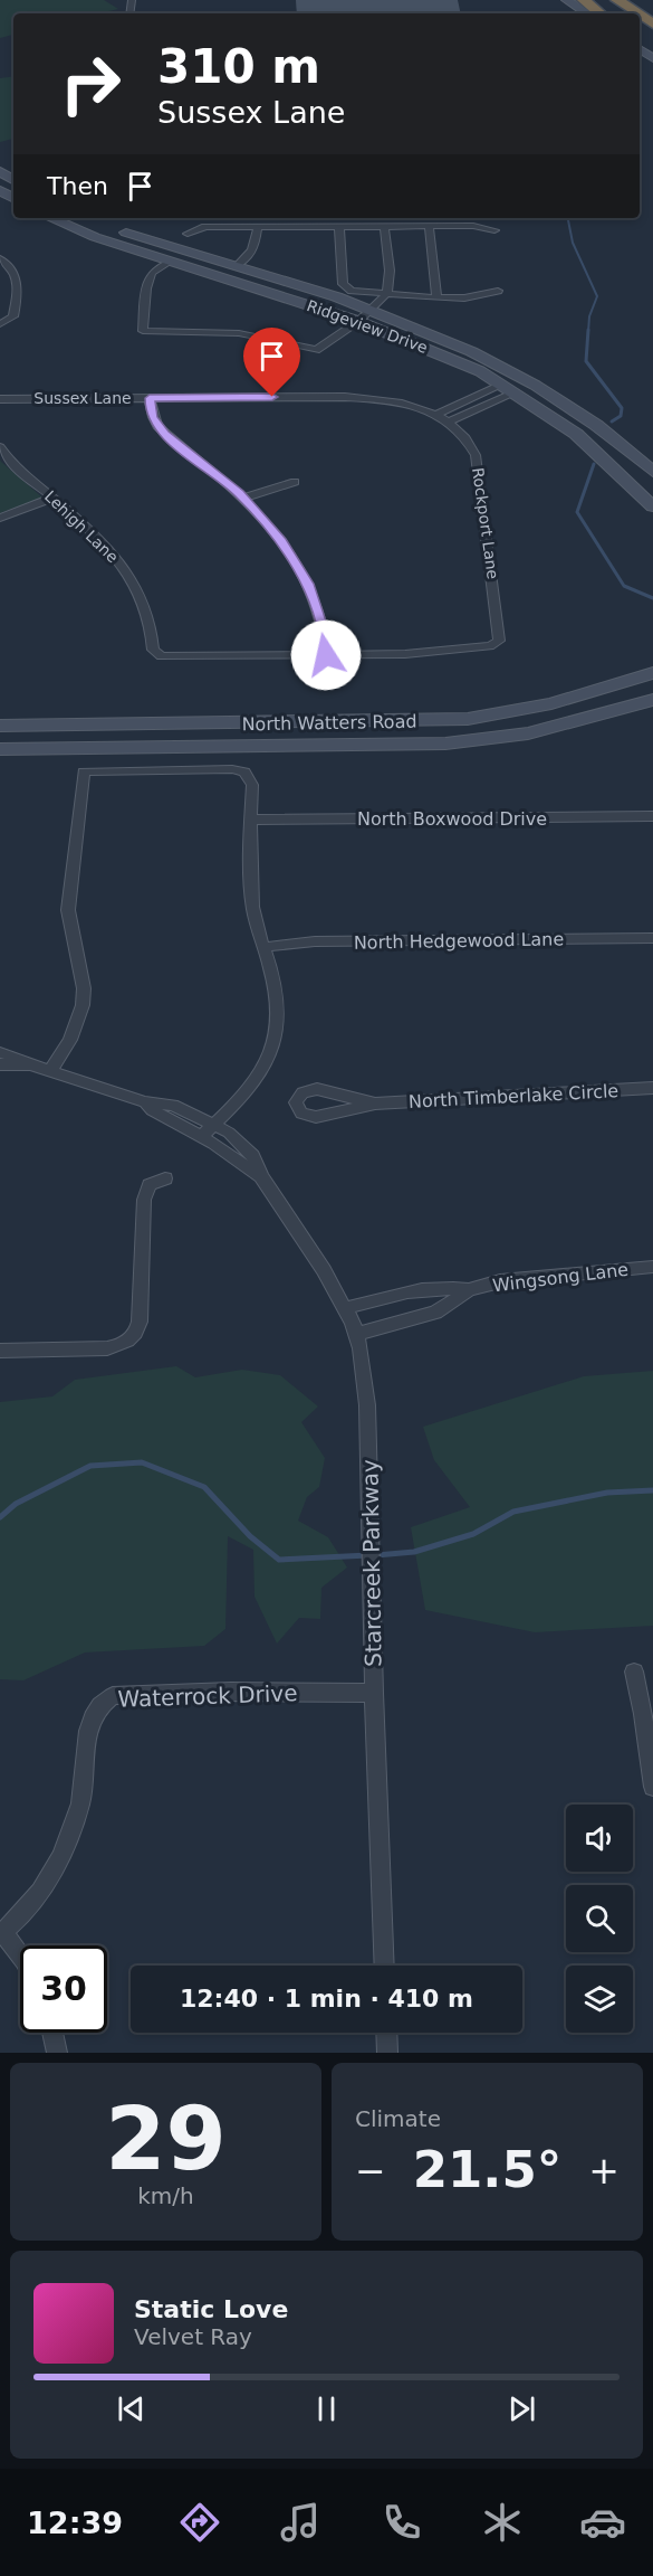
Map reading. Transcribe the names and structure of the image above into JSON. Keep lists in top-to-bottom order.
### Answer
{
  "streets": {
    "main road": ["Ridgeview Drive", "North Watters Road"],
    "street": [
      "Sussex Lane",
      "Rockport Lane",
      "Lehigh Lane",
      "North Boxwood Drive",
      "North Hedgewood Lane",
      "North Timberlake Circle",
      "Wingsong Lane",
      "Starcreek Parkway",
      "Waterrock Drive"
    ]
  },
  "crossings": [
    ["Sussex Lane", "Rockport Lane"],
    ["Rockport Lane", "Lehigh Lane"],
    ["Wingsong Lane", "Starcreek Parkway"],
    ["Starcreek Parkway", "Waterrock Drive"]
  ],
  "page": {
    "turn": ["310 m", "Sussex Lane"],
    "then": "Then",
    "limit": "30",
    "trip": "12:40 · 1 min · 410 m",
    "tile": [
      ["29", "km/h"],
      "Climate"
    ],
    "heat": ["−", "21.5°", "+"],
    "song": ["Static Love", "Velvet Ray"],
    "tabs": "12:39"
  }
}
